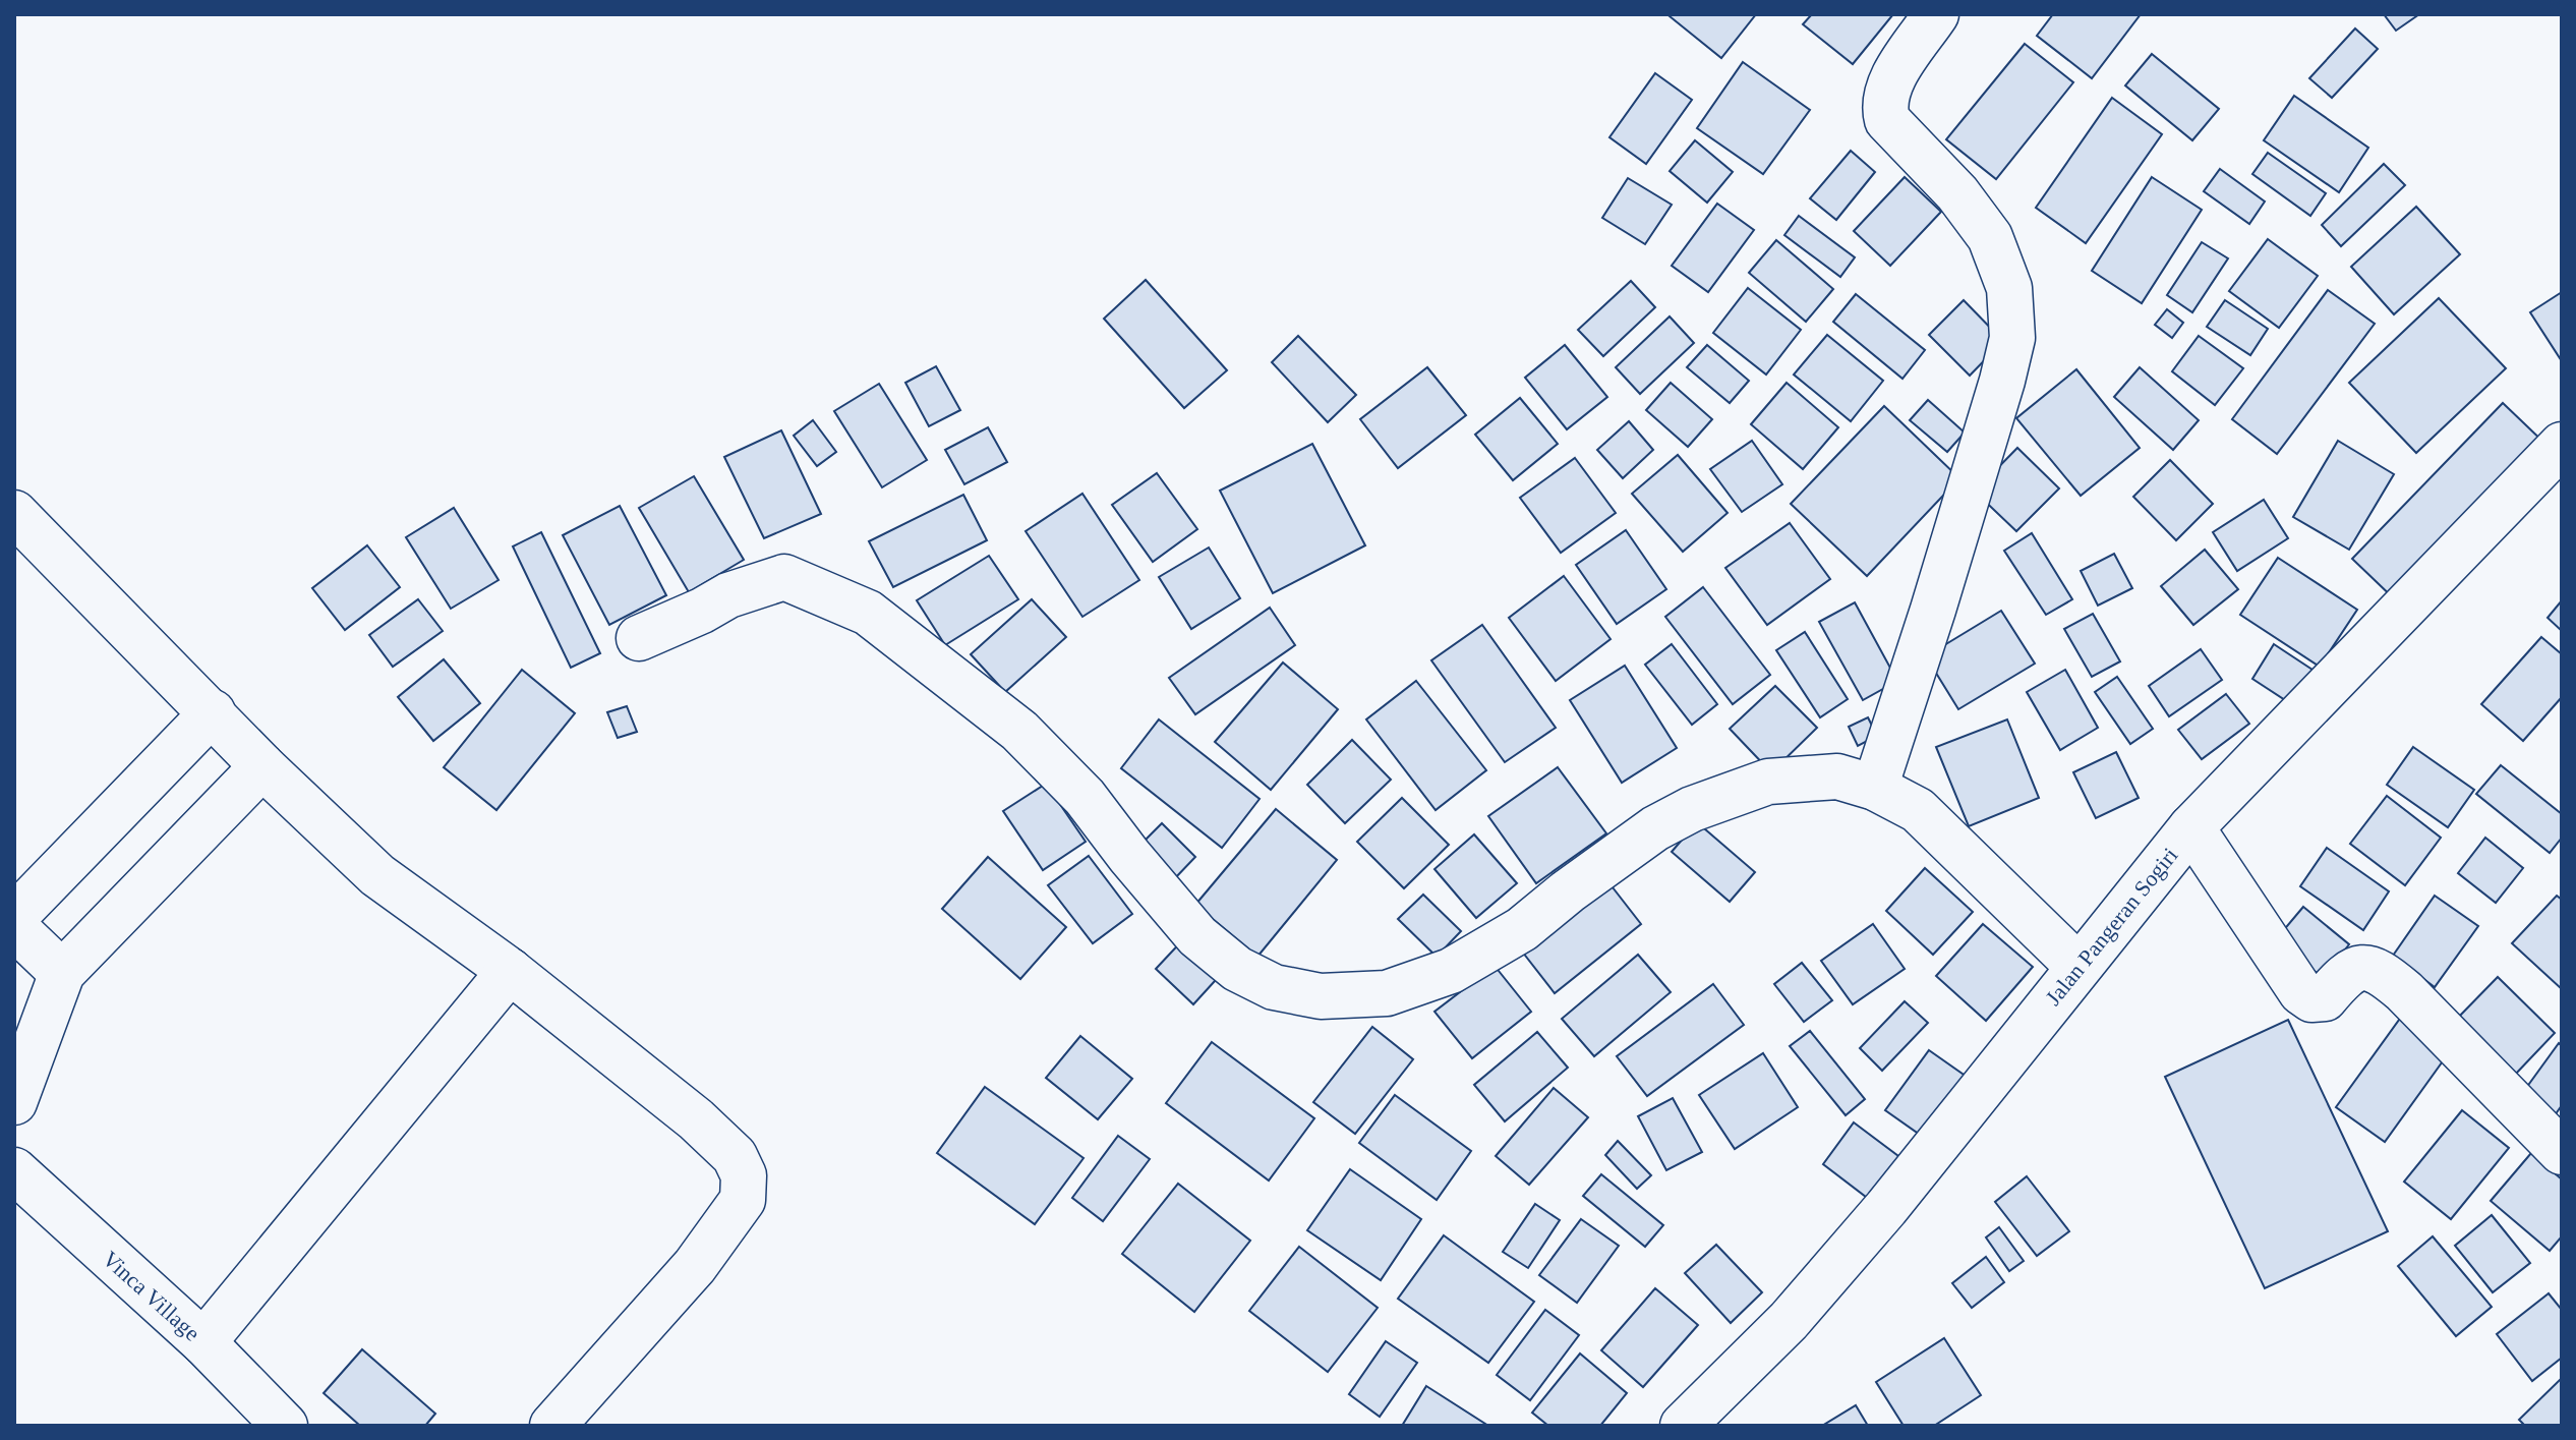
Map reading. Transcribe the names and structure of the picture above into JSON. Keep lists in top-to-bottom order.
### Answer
{
  "streets": {
    "street": ["Jalan Pangeran Sogiri", "Vinca Village"]
  }
}
